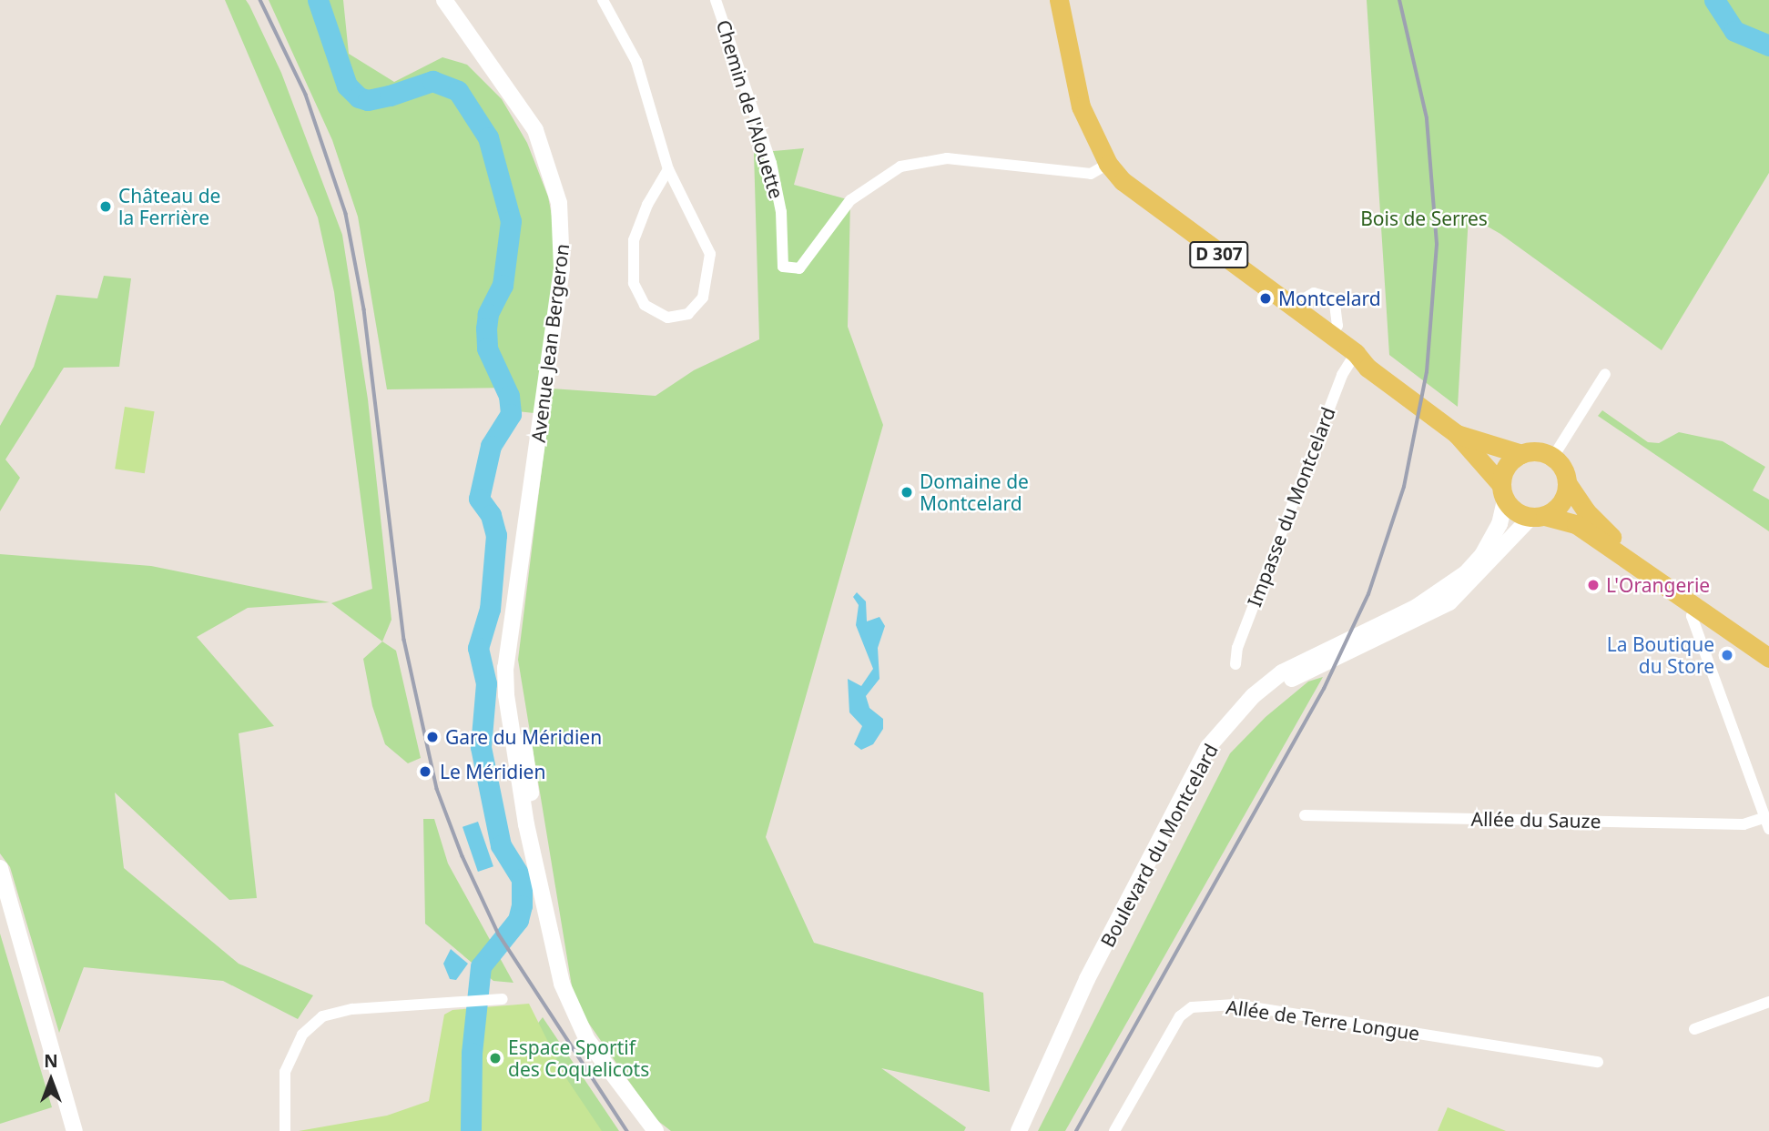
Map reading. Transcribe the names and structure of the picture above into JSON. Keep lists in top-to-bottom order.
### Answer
{
  "streets": {
    "main road": ["D 307", "Avenue Jean Bergeron", "Boulevard du Montcelard"],
    "street": [
      "Chemin de l'Alouette",
      "Impasse du Montcelard",
      "Allée du Sauze",
      "Allée de Terre Longue"
    ]
  },
  "crossings": [
    ["Chemin de l'Alouette", "D 307"],
    ["D 307", "Impasse du Montcelard"],
    ["D 307", "Boulevard du Montcelard"]
  ],
  "parks": ["Bois de Serres"],
  "places": [
    "Château de la Ferrière",
    "Montcelard",
    "Domaine de Montcelard",
    "L'Orangerie",
    "La Boutique du Store",
    "Gare du Méridien",
    "Le Méridien",
    "Espace Sportif des Coquelicots"
  ],
  "north": "top"
}
